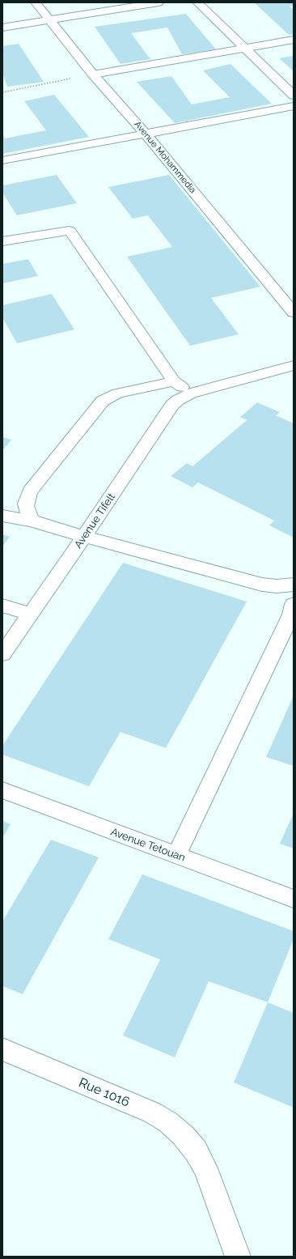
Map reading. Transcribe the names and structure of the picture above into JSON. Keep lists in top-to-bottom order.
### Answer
{
  "streets": {
    "street": [
      "Avenue Mohammedia",
      "Avenue Tifelt",
      "Avenue Tetouan",
      "Rue 1016"
    ]
  }
}
